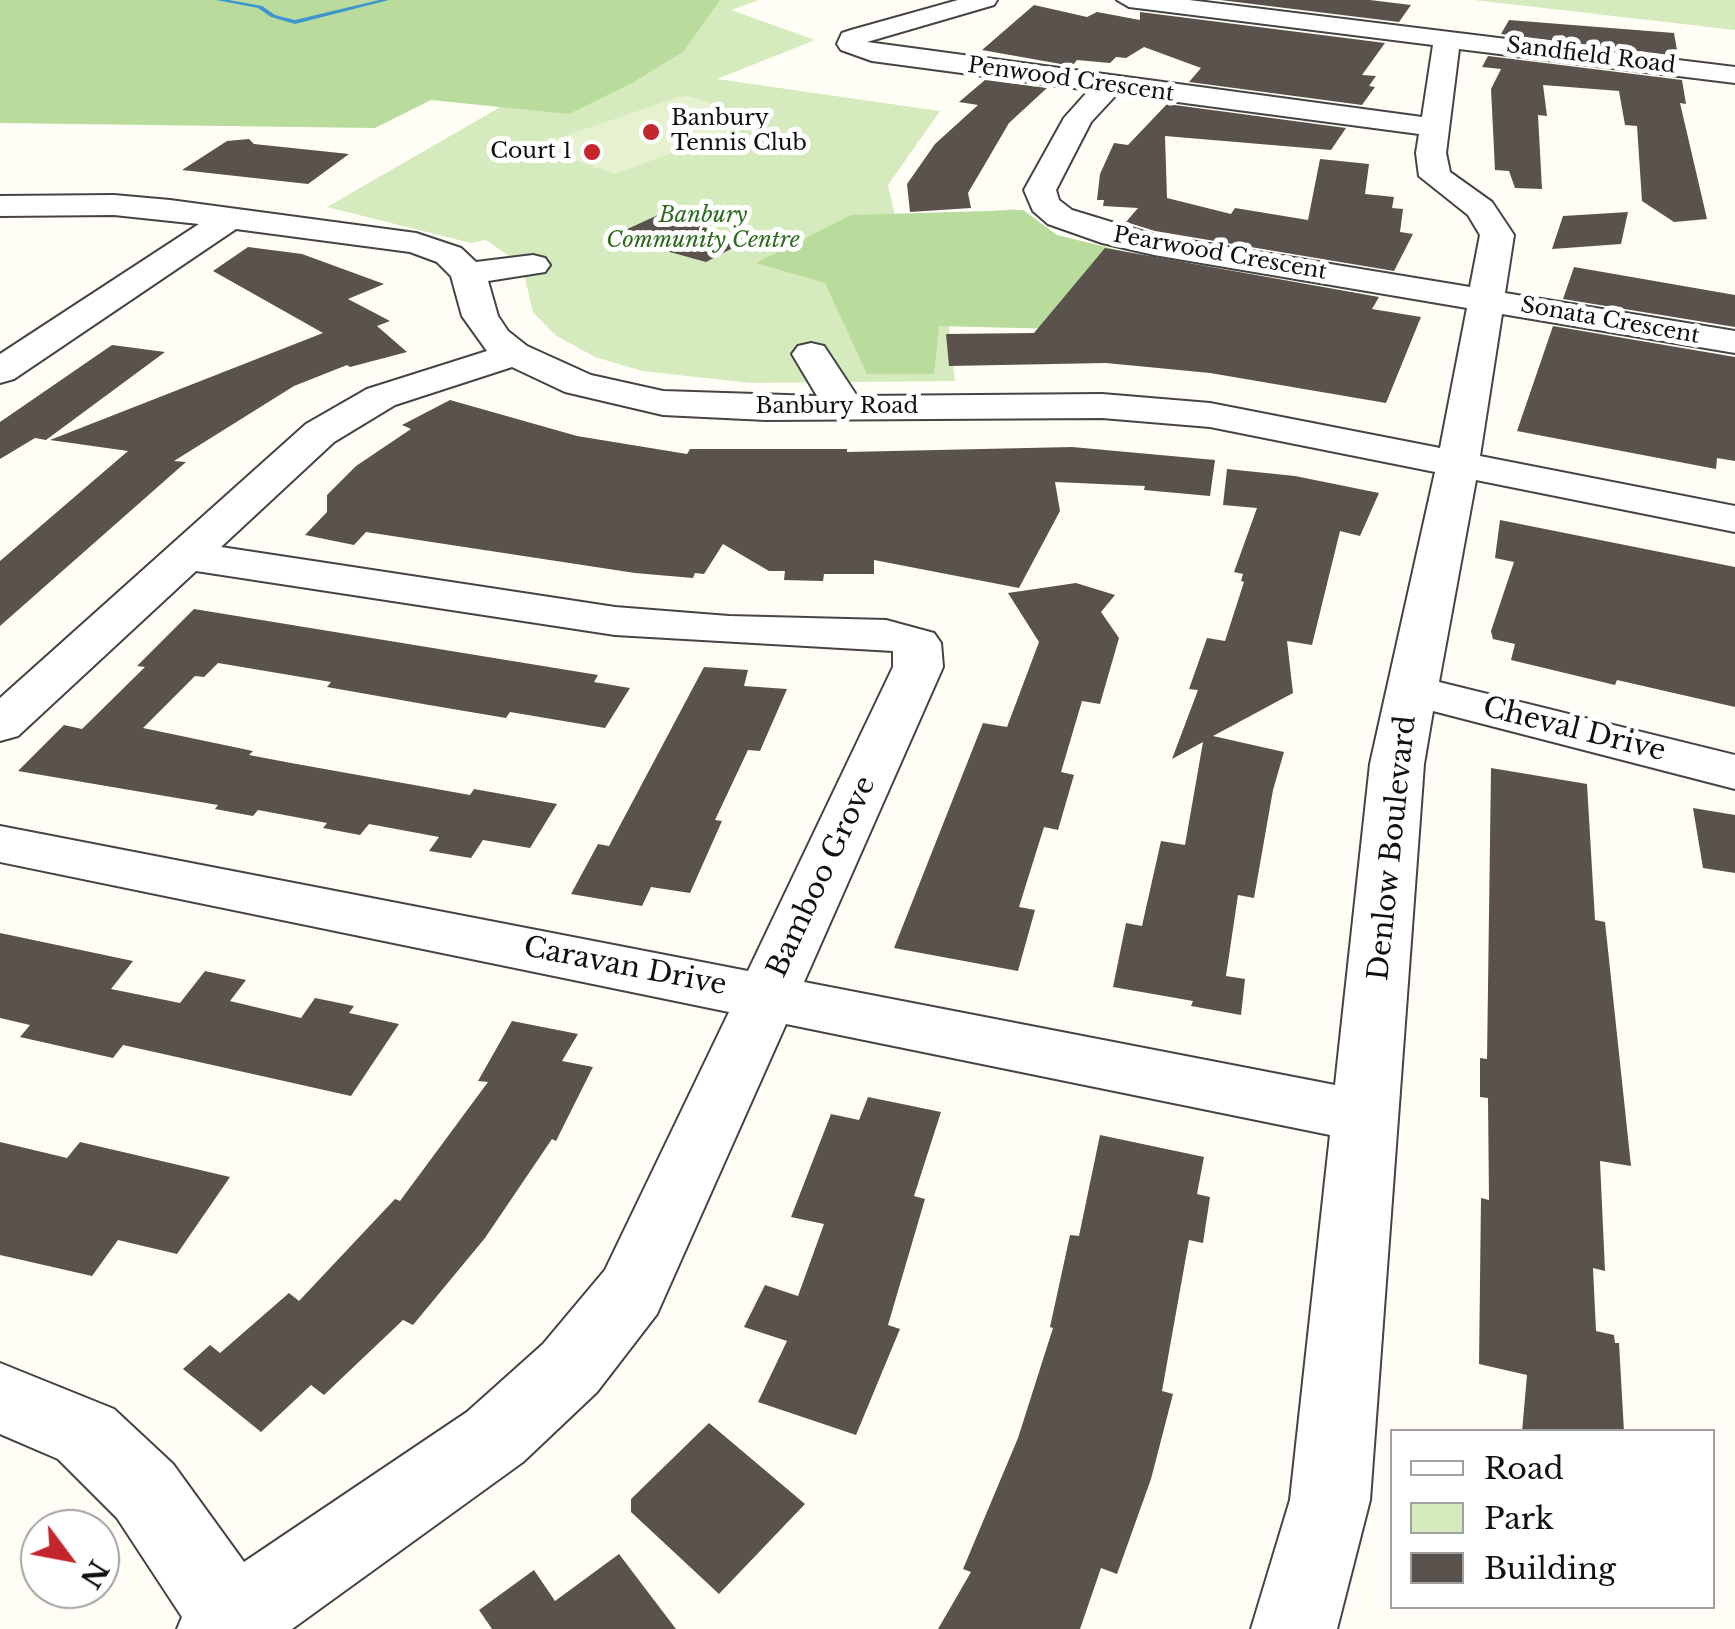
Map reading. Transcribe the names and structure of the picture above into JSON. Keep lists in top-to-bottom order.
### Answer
{
  "streets": {
    "street": [
      "Sandfield Road",
      "Penwood Crescent",
      "Pearwood Crescent",
      "Sonata Crescent",
      "Banbury Road",
      "Cheval Drive",
      "Denlow Boulevard",
      "Bamboo Grove",
      "Caravan Drive"
    ]
  },
  "crossings": [
    ["Sandfield Road", "Denlow Boulevard"],
    ["Penwood Crescent", "Pearwood Crescent"],
    ["Penwood Crescent", "Denlow Boulevard"],
    ["Pearwood Crescent", "Sonata Crescent"],
    ["Pearwood Crescent", "Denlow Boulevard"],
    ["Sonata Crescent", "Denlow Boulevard"],
    ["Banbury Road", "Denlow Boulevard"],
    ["Cheval Drive", "Denlow Boulevard"],
    ["Denlow Boulevard", "Caravan Drive"],
    ["Bamboo Grove", "Caravan Drive"]
  ],
  "parks": ["Banbury Community Centre"],
  "places": ["Banbury Tennis Club", "Court 1"],
  "legend": ["Road", "Park", "Building"],
  "north": "bottom right"
}
